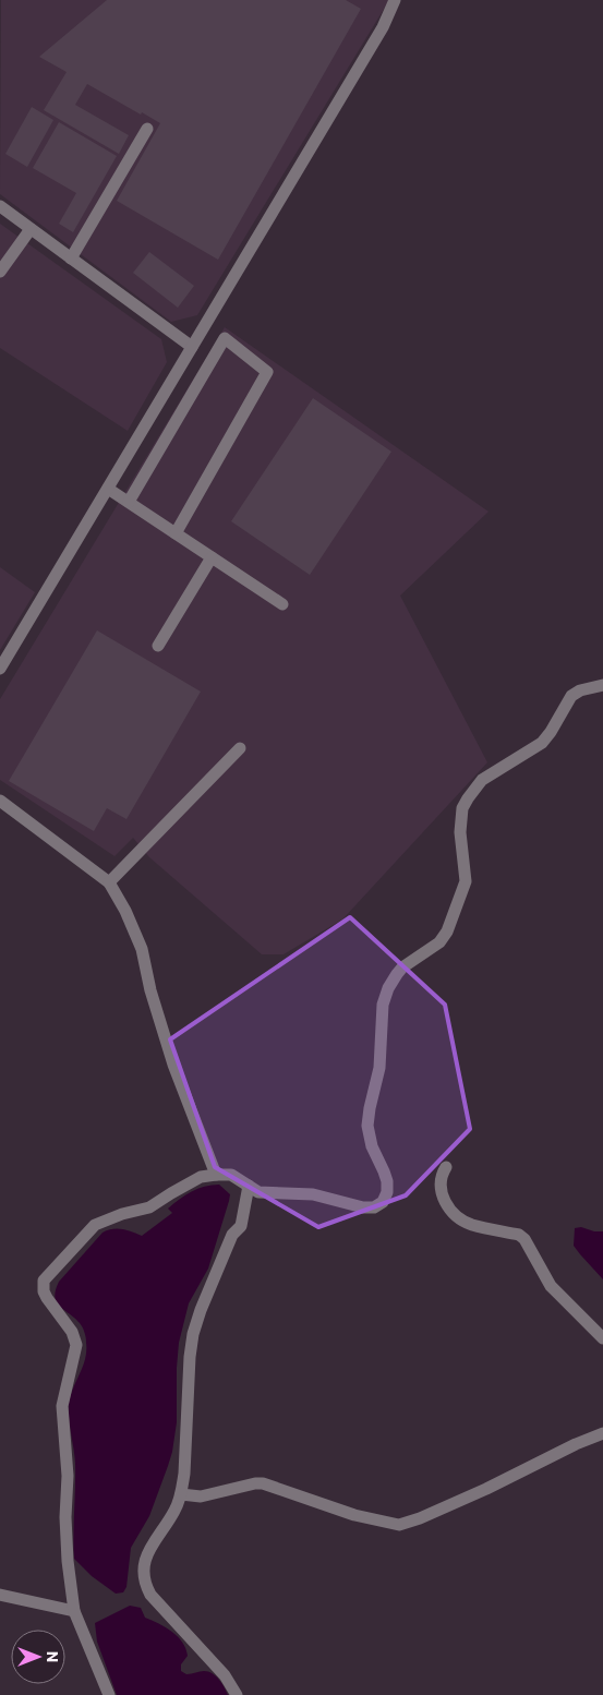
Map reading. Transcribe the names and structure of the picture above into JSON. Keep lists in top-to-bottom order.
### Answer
{
  "north": "right"
}
